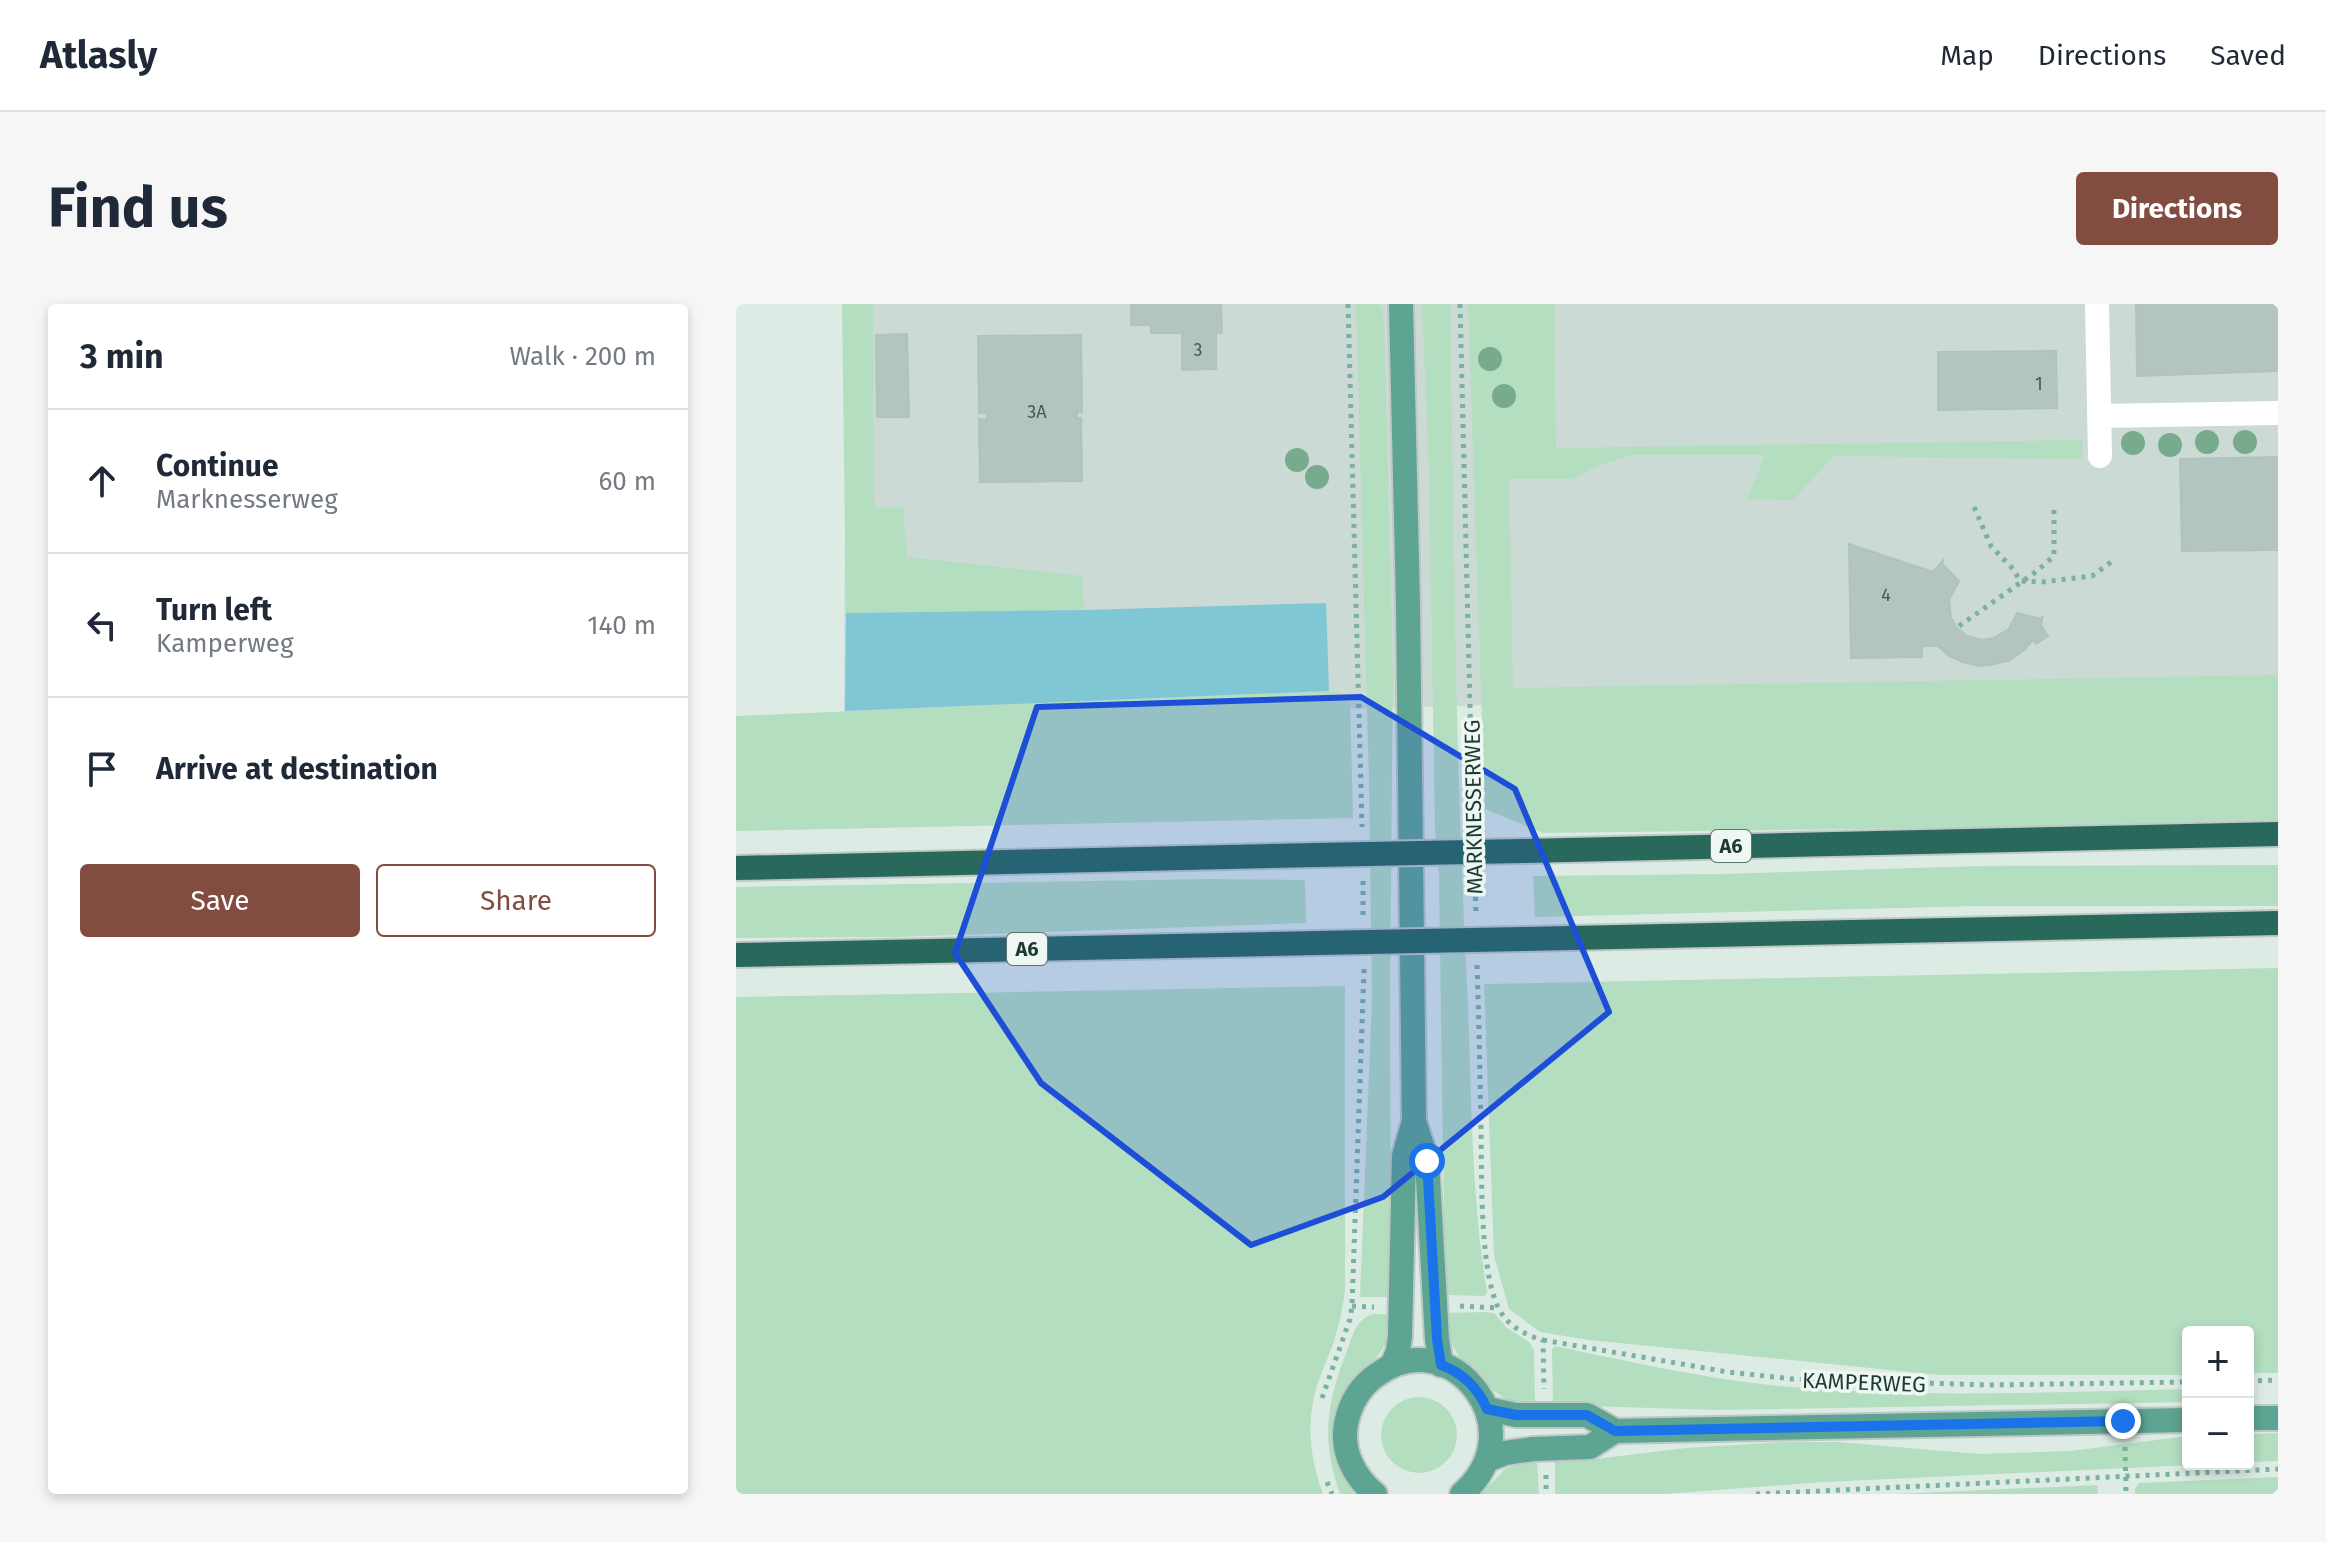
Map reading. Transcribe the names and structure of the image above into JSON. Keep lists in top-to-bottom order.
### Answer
{
  "streets": {
    "highway": ["A6"],
    "main road": ["KAMPERWEG"],
    "path": ["MARKNESSERWEG"]
  },
  "house_numbers": [
    "3",
    "1",
    "3A",
    "4"
  ],
  "page": {
    "header": "Atlasly",
    "nav": ["Map", "Directions", "Saved"],
    "buttons": [
      "Directions",
      ["Save", "Share"]
    ],
    "title": "Find us",
    "heading": ["3 min", "Walk · 200 m"],
    "list": [
      ["Continue", "Marknesserweg", "60 m"],
      ["Turn left", "Kamperweg", "140 m"],
      "Arrive at destination"
    ],
    "map_buttons": ["+", "−"]
  }
}
